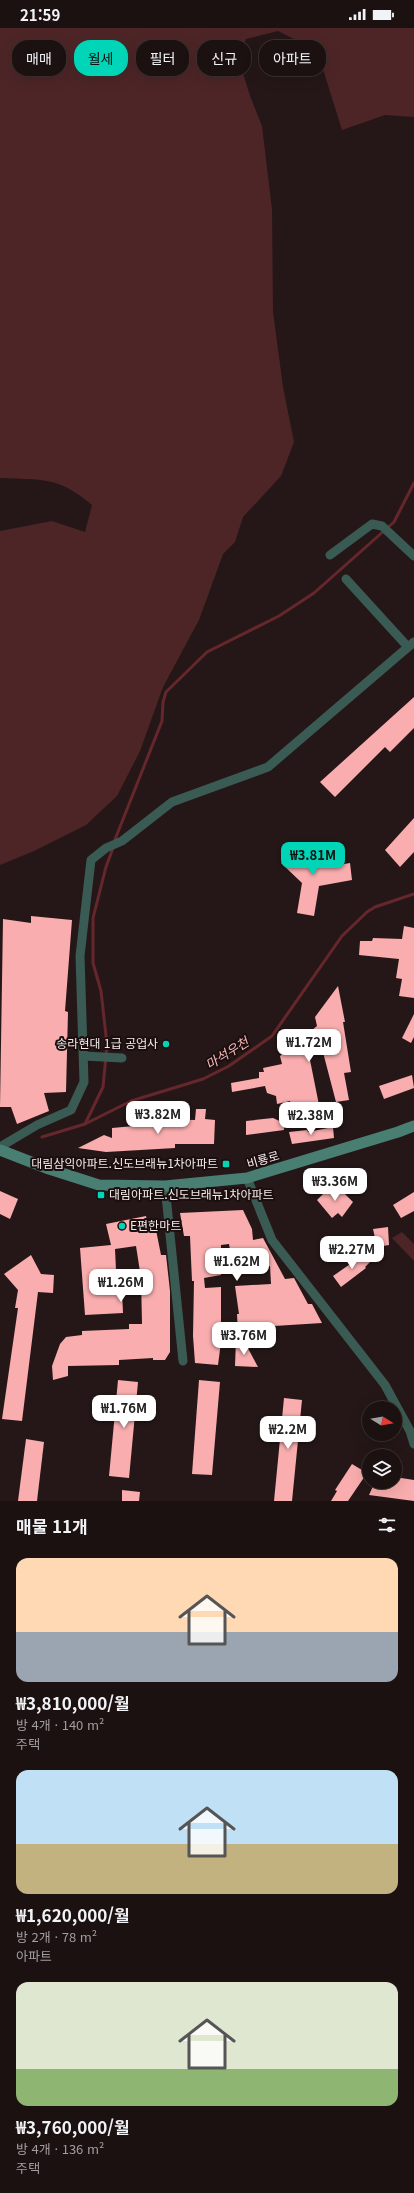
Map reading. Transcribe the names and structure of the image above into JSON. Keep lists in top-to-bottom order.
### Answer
{
  "streets": {
    "main road": ["비룡로"]
  },
  "water": ["마석우천"],
  "places": {
    "other": ["송라현대 1급 공업사", "E편한마트"],
    "transit": ["대림삼익아파트.신도브래뉴1차아파트", "대림아파트.신도브래뉴1차아파트"]
  },
  "north": "right",
  "page": {
    "status": "21:59",
    "chip": [
      "매매",
      "월세",
      "필터",
      "신규",
      "아파트"
    ],
    "price": [
      "₩3.81M",
      "₩1.72M",
      "₩3.82M",
      "₩2.38M",
      "₩3.36M",
      "₩2.27M",
      "₩1.62M",
      "₩1.26M",
      "₩3.76M",
      "₩1.76M",
      "₩2.2M"
    ],
    "heading": "매물 11개",
    "list": [
      {
        "name": "₩3,810,000/월",
        "note": "방 4개 · 140 m² · 주택"
      },
      {
        "name": "₩1,620,000/월",
        "note": "방 2개 · 78 m² · 아파트"
      },
      {
        "name": "₩3,760,000/월",
        "note": "방 4개 · 136 m² · 주택"
      }
    ]
  }
}
